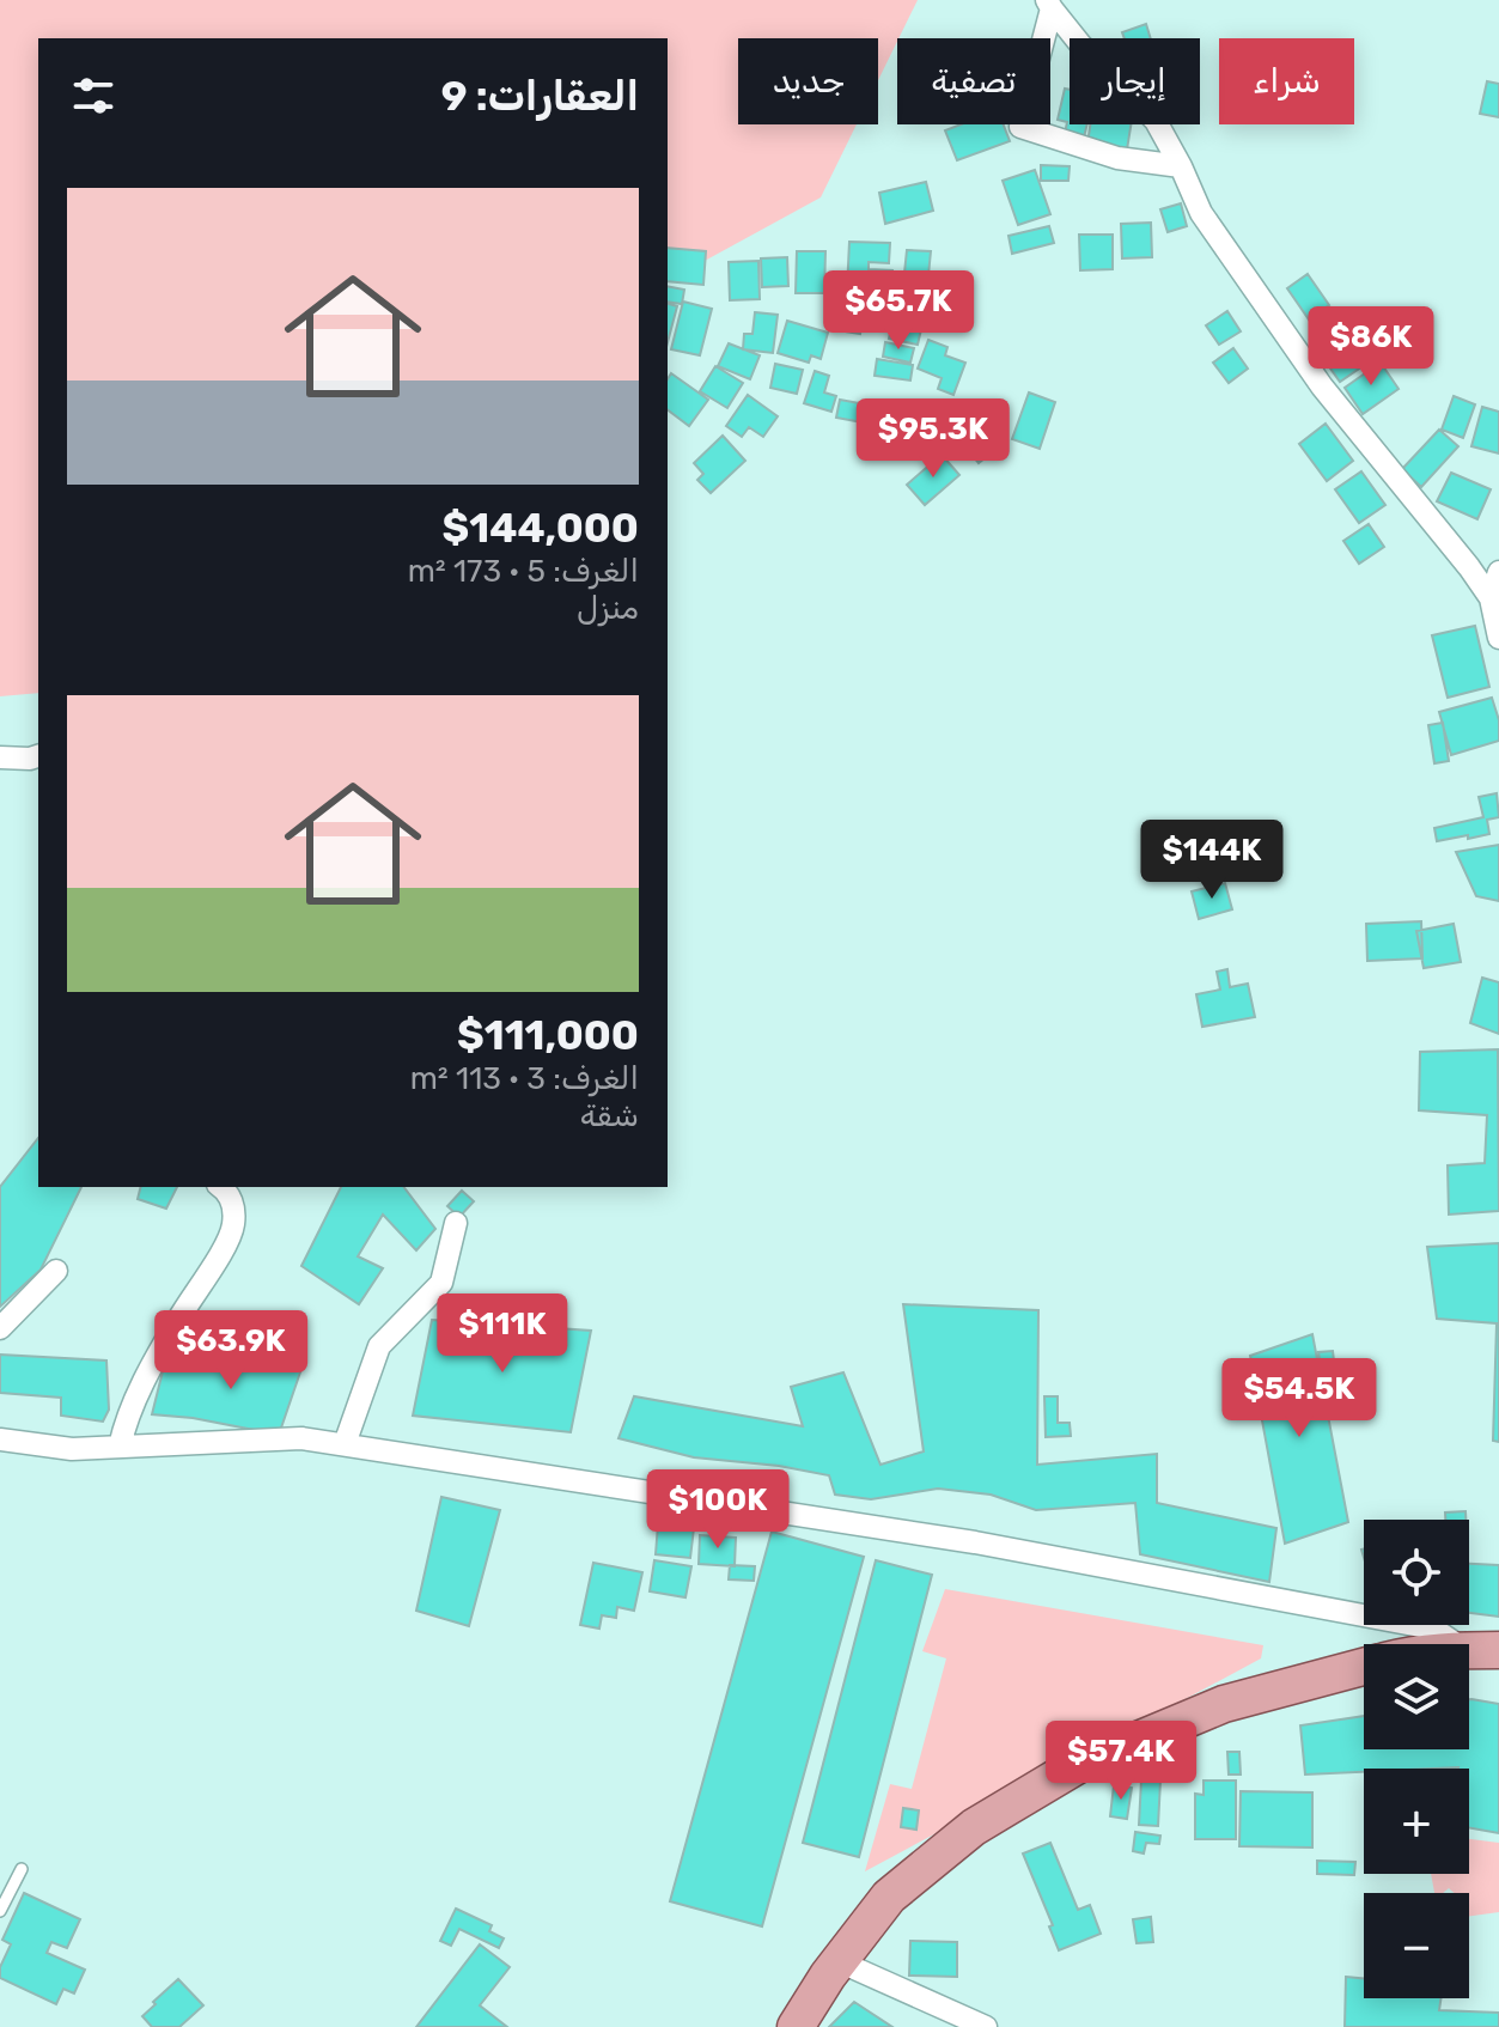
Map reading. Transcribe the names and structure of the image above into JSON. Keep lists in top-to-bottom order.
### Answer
{
  "page": {
    "chip": [
      "شراء",
      "إيجار",
      "تصفية",
      "جديد"
    ],
    "heading": "العقارات: 9",
    "list": [
      {
        "name": "$144,000",
        "note": "الغرف: 5 · 173 m² · منزل"
      },
      {
        "name": "$111,000",
        "note": "الغرف: 3 · 113 m² · شقة"
      }
    ],
    "price": [
      "$65.7K",
      "$86K",
      "$95.3K",
      "$144K",
      "$111K",
      "$63.9K",
      "$54.5K",
      "$100K",
      "$57.4K"
    ],
    "map_buttons": ["+", "−"]
  }
}
